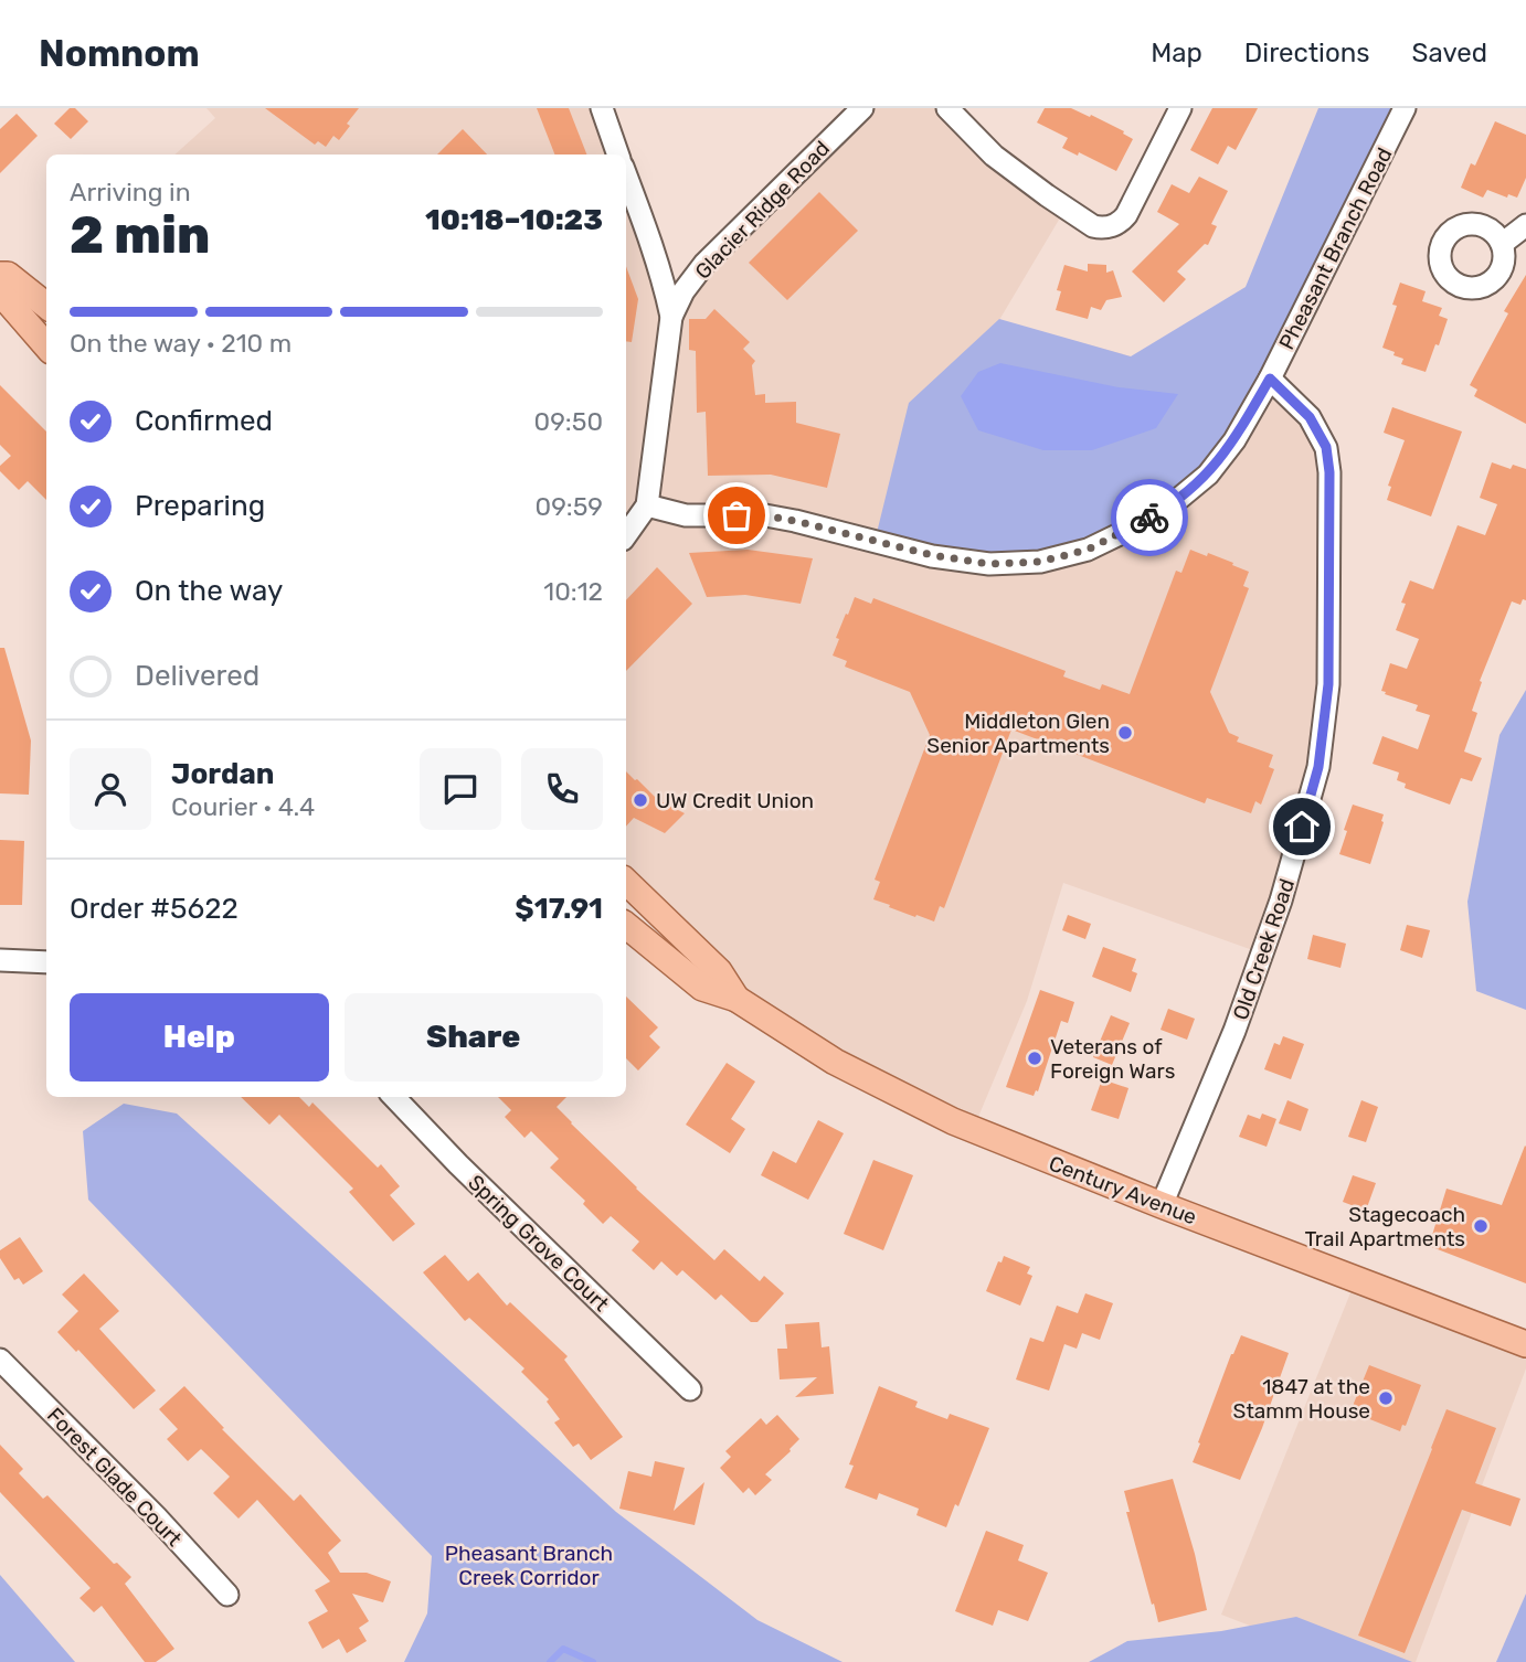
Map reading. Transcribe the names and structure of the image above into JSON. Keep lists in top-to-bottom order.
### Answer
{
  "streets": {
    "main road": ["Century Avenue"],
    "street": [
      "Glacier Ridge Road",
      "Pheasant Branch Road",
      "Old Creek Road",
      "Spring Grove Court",
      "Forest Glade Court"
    ]
  },
  "crossings": [
    ["Pheasant Branch Road", "Old Creek Road"],
    ["Old Creek Road", "Century Avenue"]
  ],
  "parks": ["Pheasant Branch Creek Corridor"],
  "places": [
    "Middleton Glen Senior Apartments",
    "UW Credit Union",
    "Veterans of Foreign Wars",
    "Stagecoach Trail Apartments",
    "1847 at the Stamm House"
  ],
  "page": {
    "header": "Nomnom",
    "nav": ["Map", "Directions", "Saved"],
    "heading": ["2 min", "Arriving in", "10:18–10:23"],
    "panel": [
      "Jordan",
      "Courier · 4.4",
      "Order #5622",
      "$17.91"
    ],
    "bar": "On the way · 210 m",
    "list": [
      ["Confirmed", "09:50"],
      ["Preparing", "09:59"],
      ["On the way", "10:12"],
      "Delivered"
    ],
    "buttons": ["Help", "Share"]
  }
}
